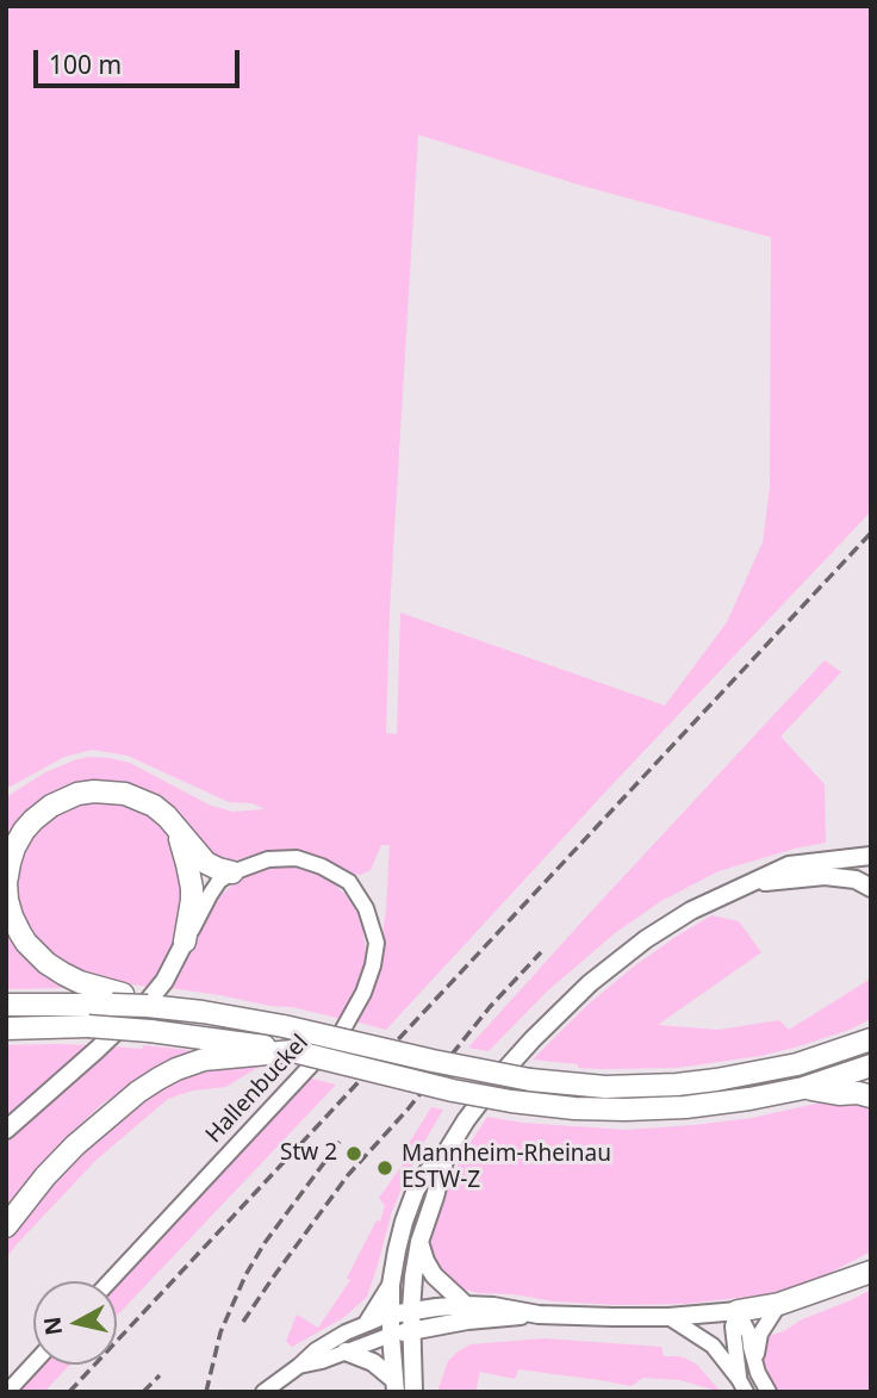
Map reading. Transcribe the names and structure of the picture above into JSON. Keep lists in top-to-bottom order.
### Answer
{
  "streets": {
    "street": ["Hallenbuckel"]
  },
  "places": ["Stw 2", "Mannheim-Rheinau ESTW-Z"],
  "scale_bar": "100 m",
  "north": "left"
}
